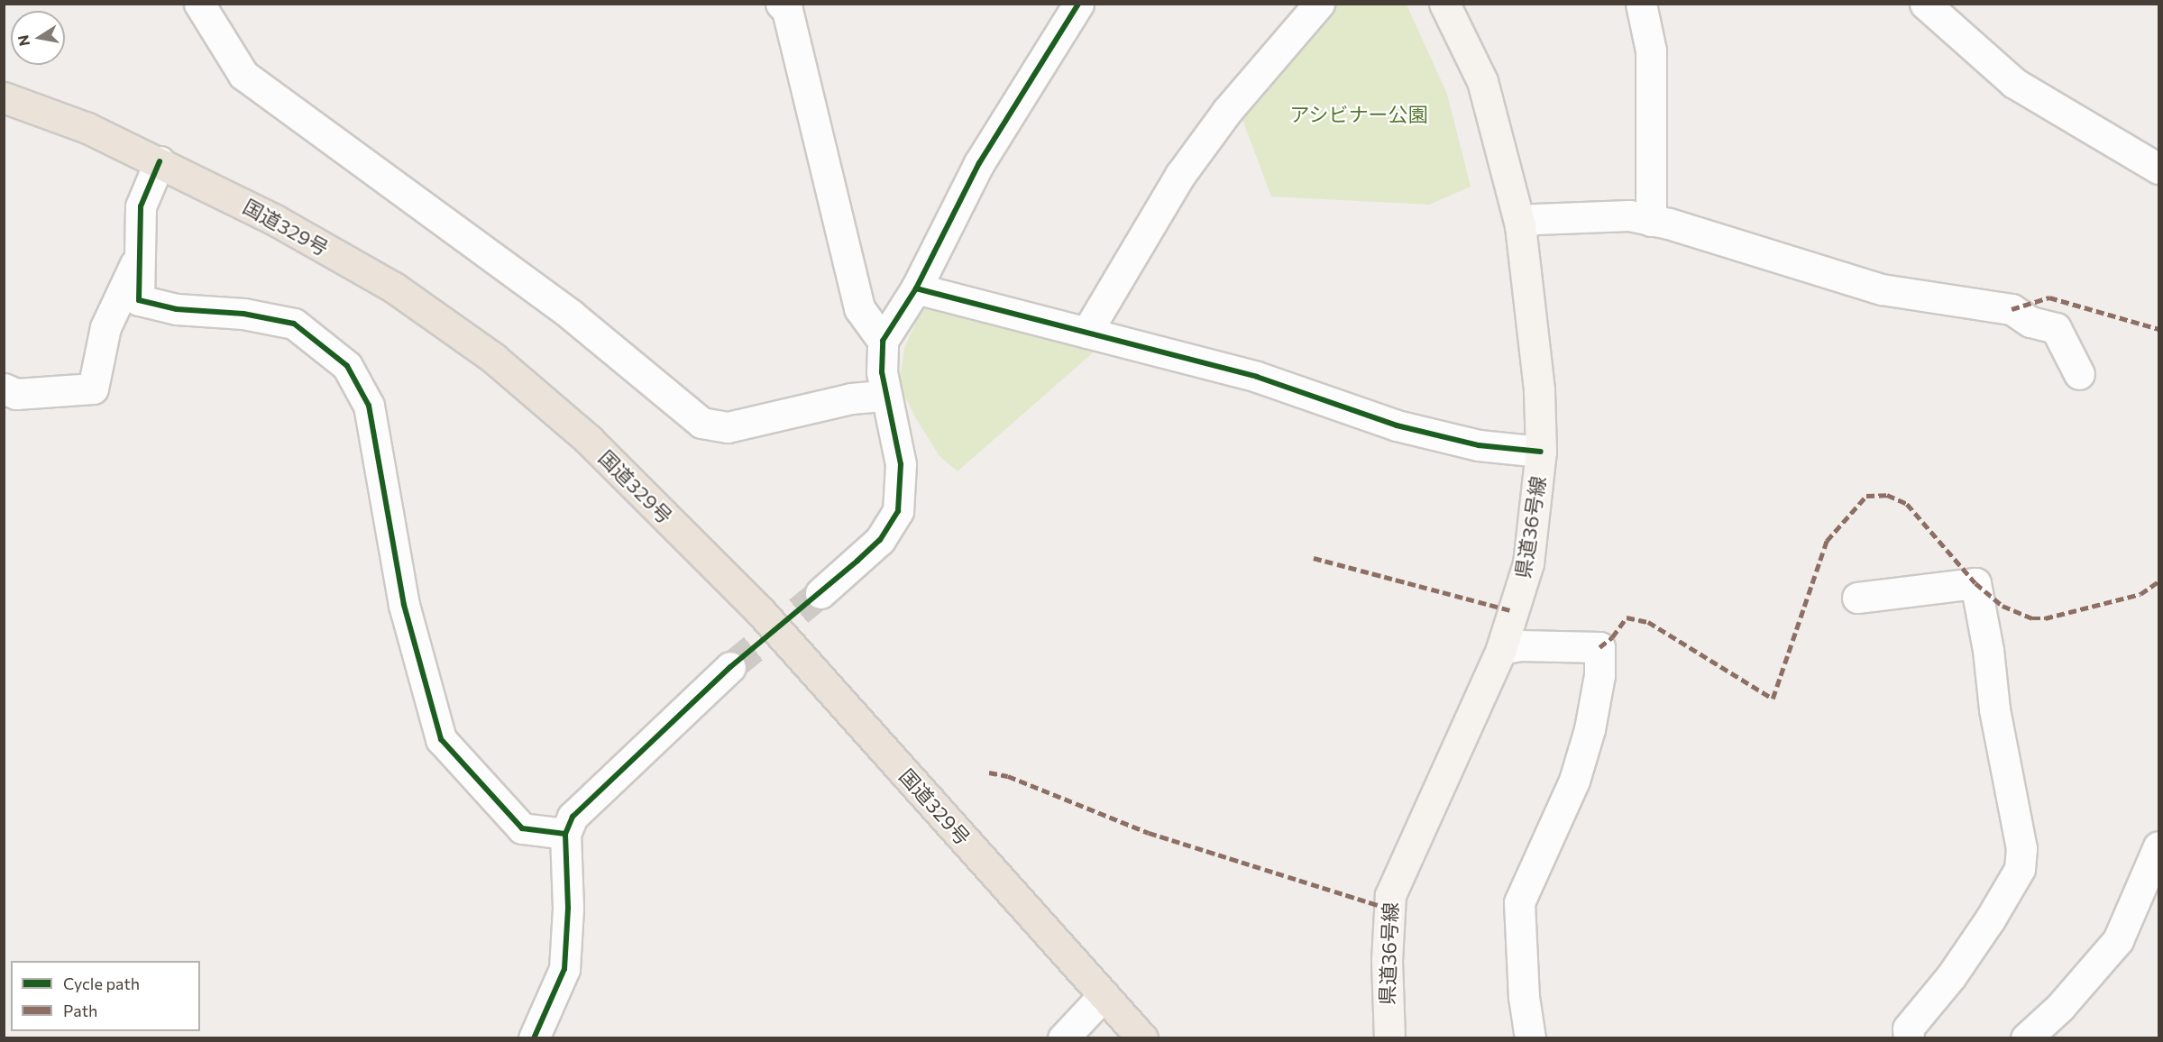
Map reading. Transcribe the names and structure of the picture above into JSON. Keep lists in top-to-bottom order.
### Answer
{
  "streets": {
    "highway": ["国道329号"],
    "main road": ["県道36号線"]
  },
  "parks": ["アシビナー公園"],
  "legend": ["Cycle path", "Path"],
  "north": "left"
}
